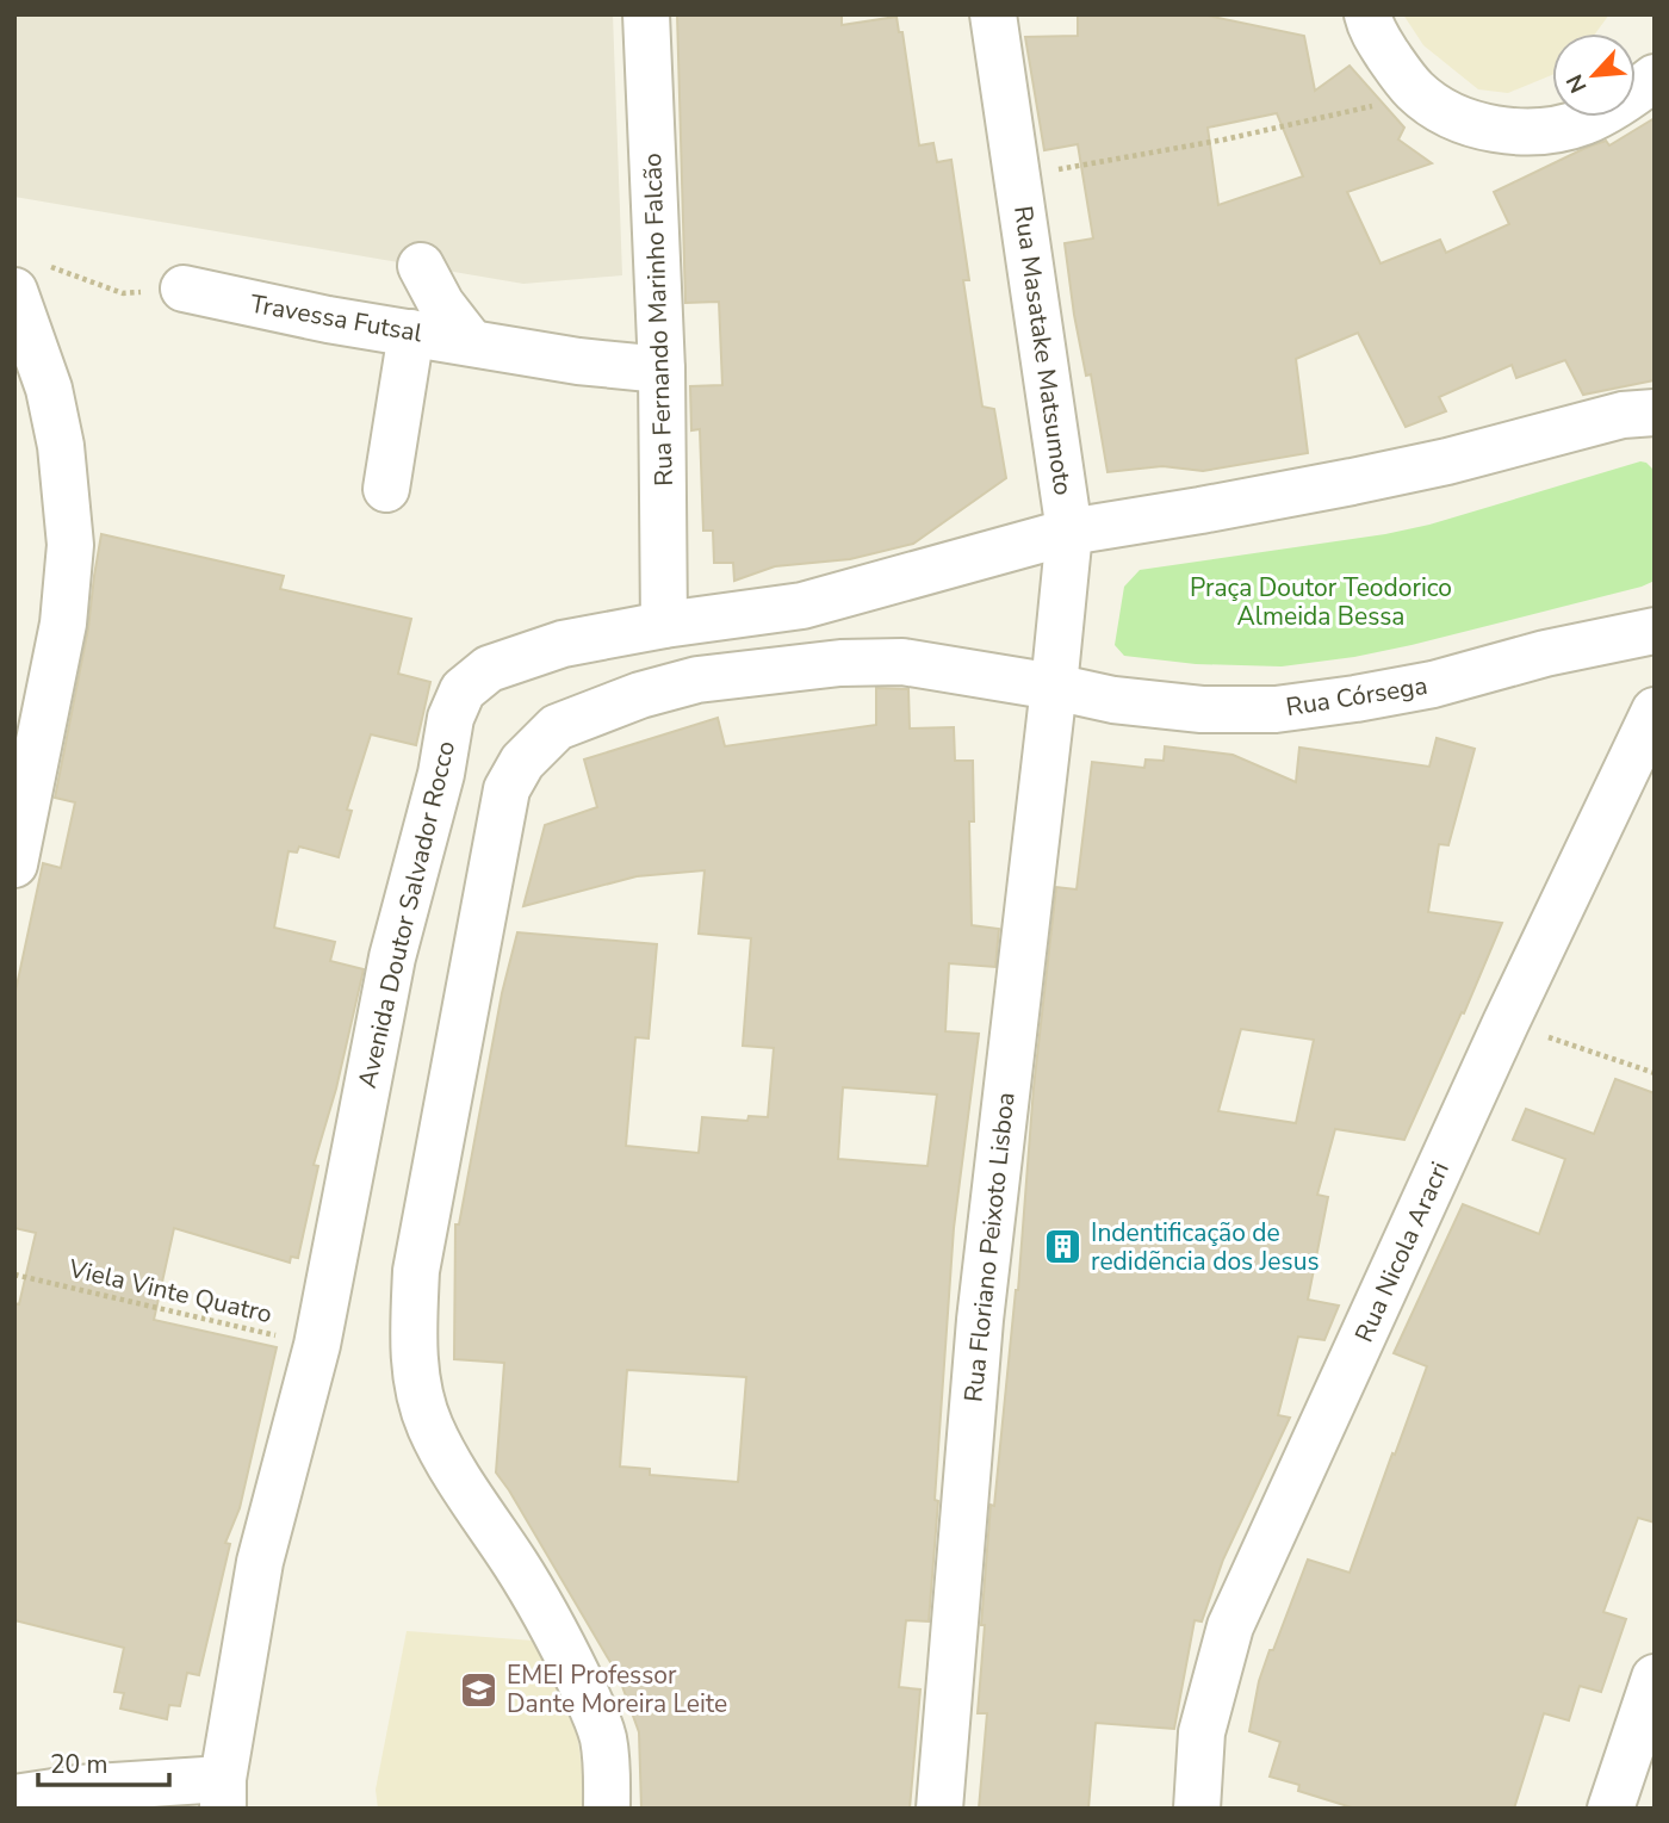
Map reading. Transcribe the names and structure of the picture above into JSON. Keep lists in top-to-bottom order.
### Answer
{
  "streets": {
    "street": [
      "Travessa Futsal",
      "Rua Fernando Marinho Falcão",
      "Rua Masatake Matsumoto",
      "Rua Córsega",
      "Avenida Doutor Salvador Rocco",
      "Rua Floriano Peixoto Lisboa",
      "Rua Nicola Aracri"
    ],
    "path": ["Viela Vinte Quatro"]
  },
  "crossings": [
    ["Travessa Futsal", "Rua Fernando Marinho Falcão"],
    ["Rua Fernando Marinho Falcão", "Avenida Doutor Salvador Rocco"],
    ["Rua Masatake Matsumoto", "Rua Córsega"],
    ["Rua Masatake Matsumoto", "Avenida Doutor Salvador Rocco"],
    ["Rua Masatake Matsumoto", "Rua Floriano Peixoto Lisboa"],
    ["Rua Córsega", "Rua Floriano Peixoto Lisboa"],
    ["Avenida Doutor Salvador Rocco", "Viela Vinte Quatro"]
  ],
  "parks": ["Praça Doutor Teodorico Almeida Bessa"],
  "places": {
    "building": ["Indentificação de redidẽncia dos Jesus"],
    "school or university": ["EMEI Professor Dante Moreira Leite"]
  },
  "scale_bar": "20 m",
  "north": "bottom left"
}
